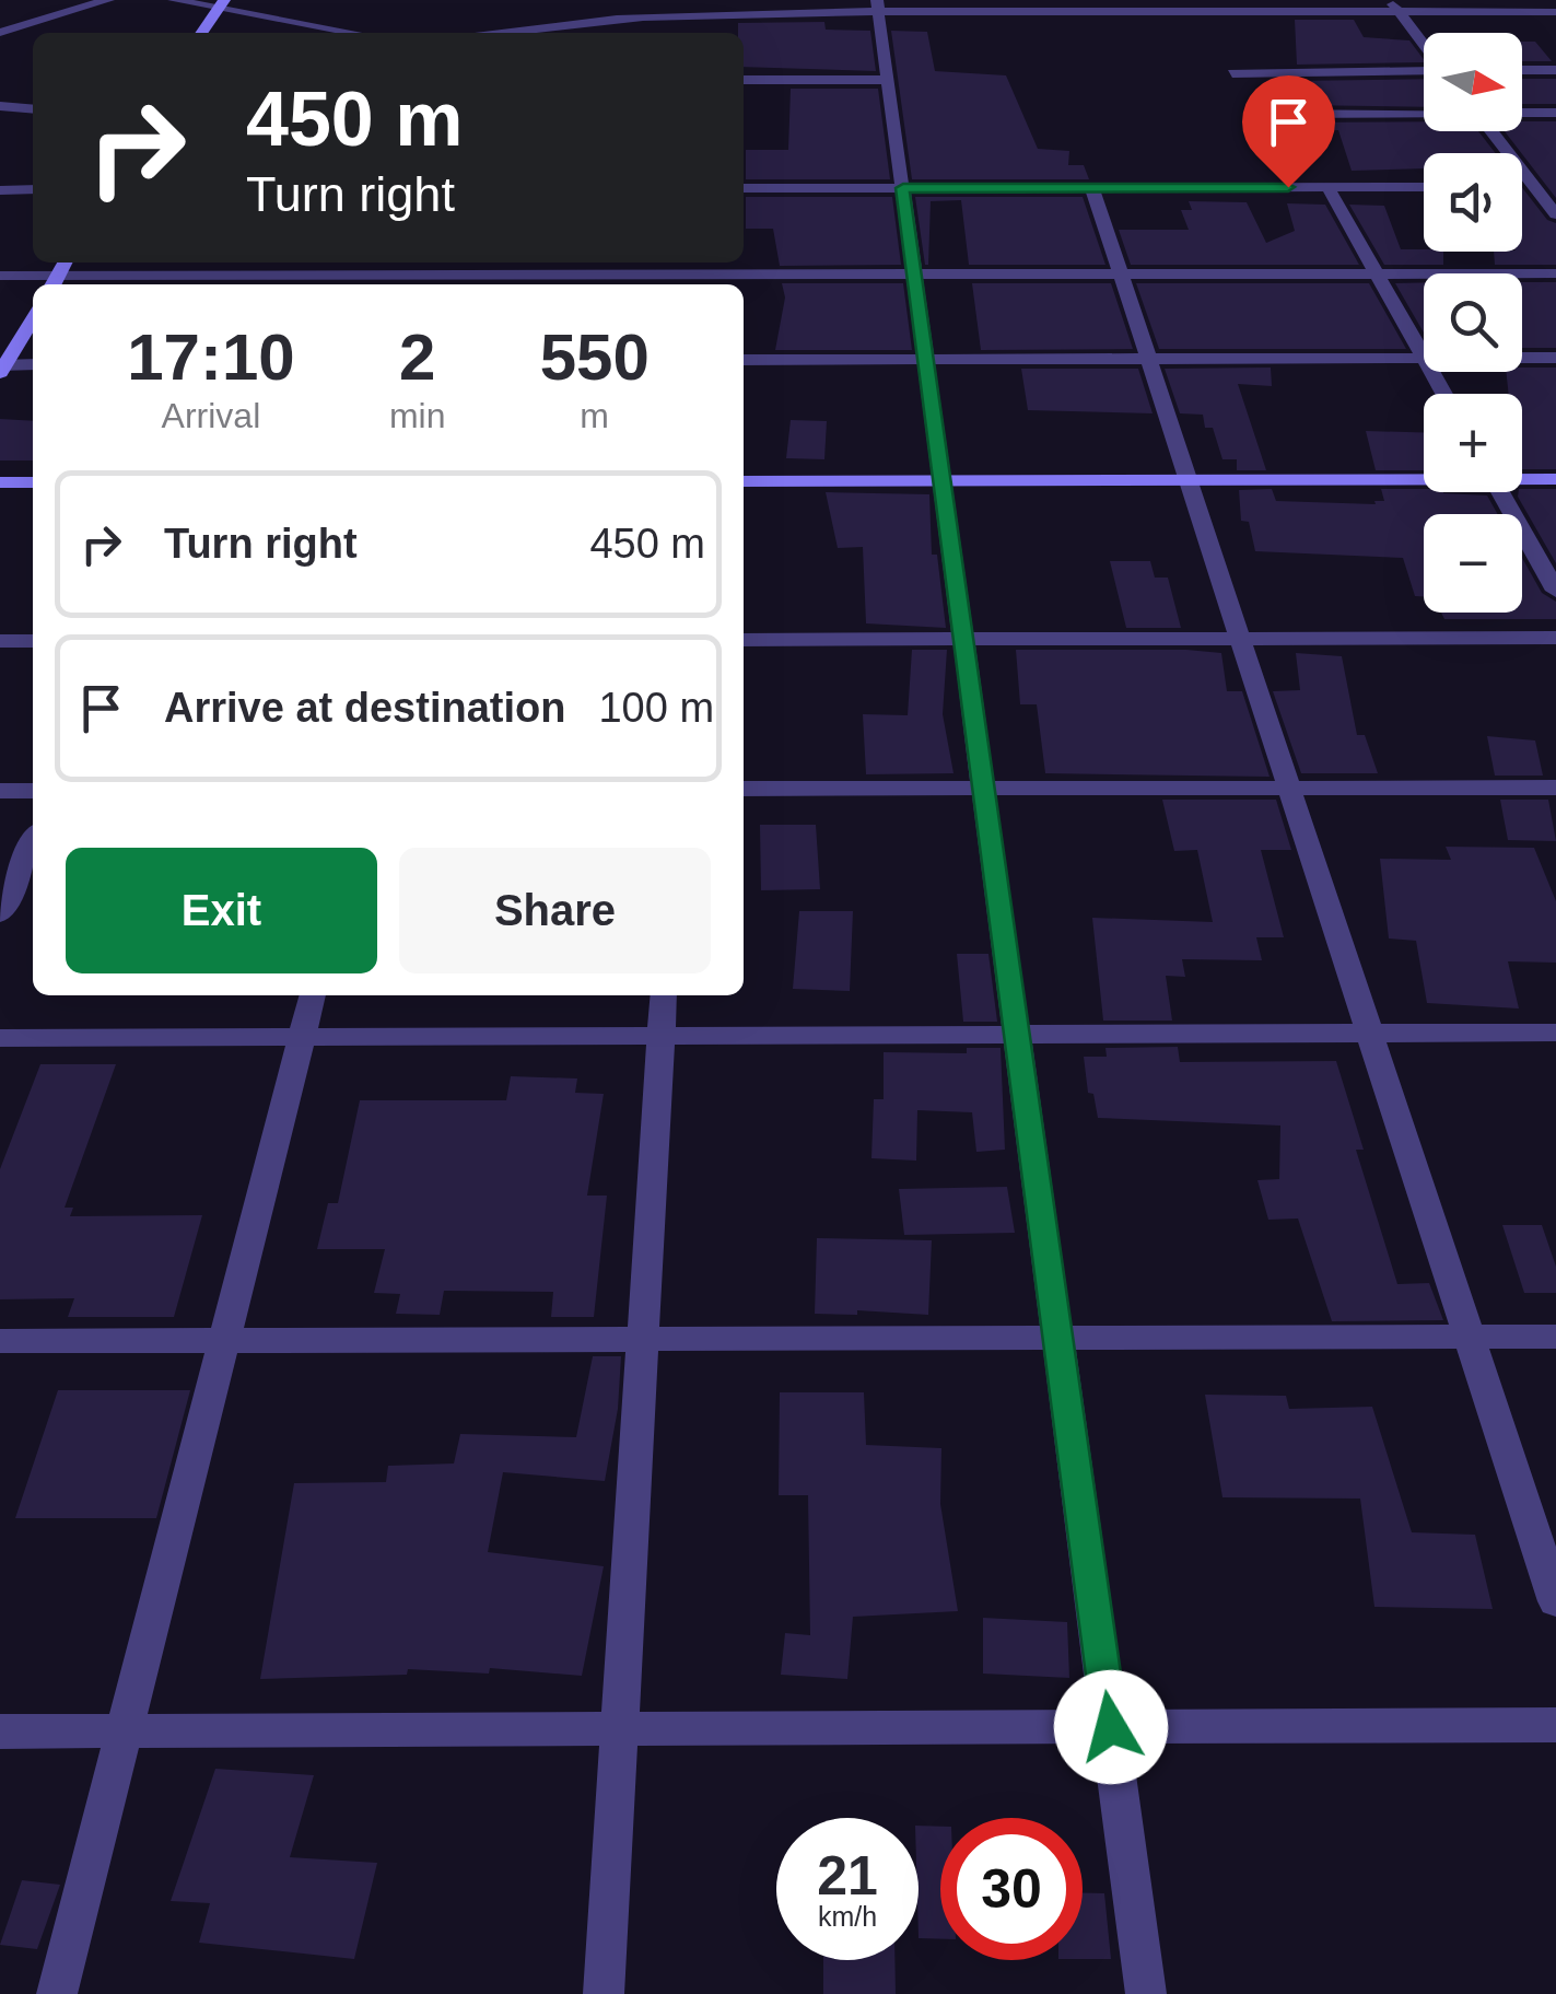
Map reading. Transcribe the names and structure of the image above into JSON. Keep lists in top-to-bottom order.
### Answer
{
  "north": "right",
  "page": {
    "map_buttons": ["+", "−"],
    "turn": ["450 m", "Turn right"],
    "eta": [
      "17:10",
      "Arrival",
      "2",
      "min",
      "550",
      "m"
    ],
    "list": [
      {
        "name": "Turn right",
        "value": "450 m"
      },
      {
        "name": "Arrive at destination",
        "value": "100 m"
      }
    ],
    "buttons": ["Exit", "Share"],
    "speed": "21 km/h",
    "limit": "30"
  }
}
